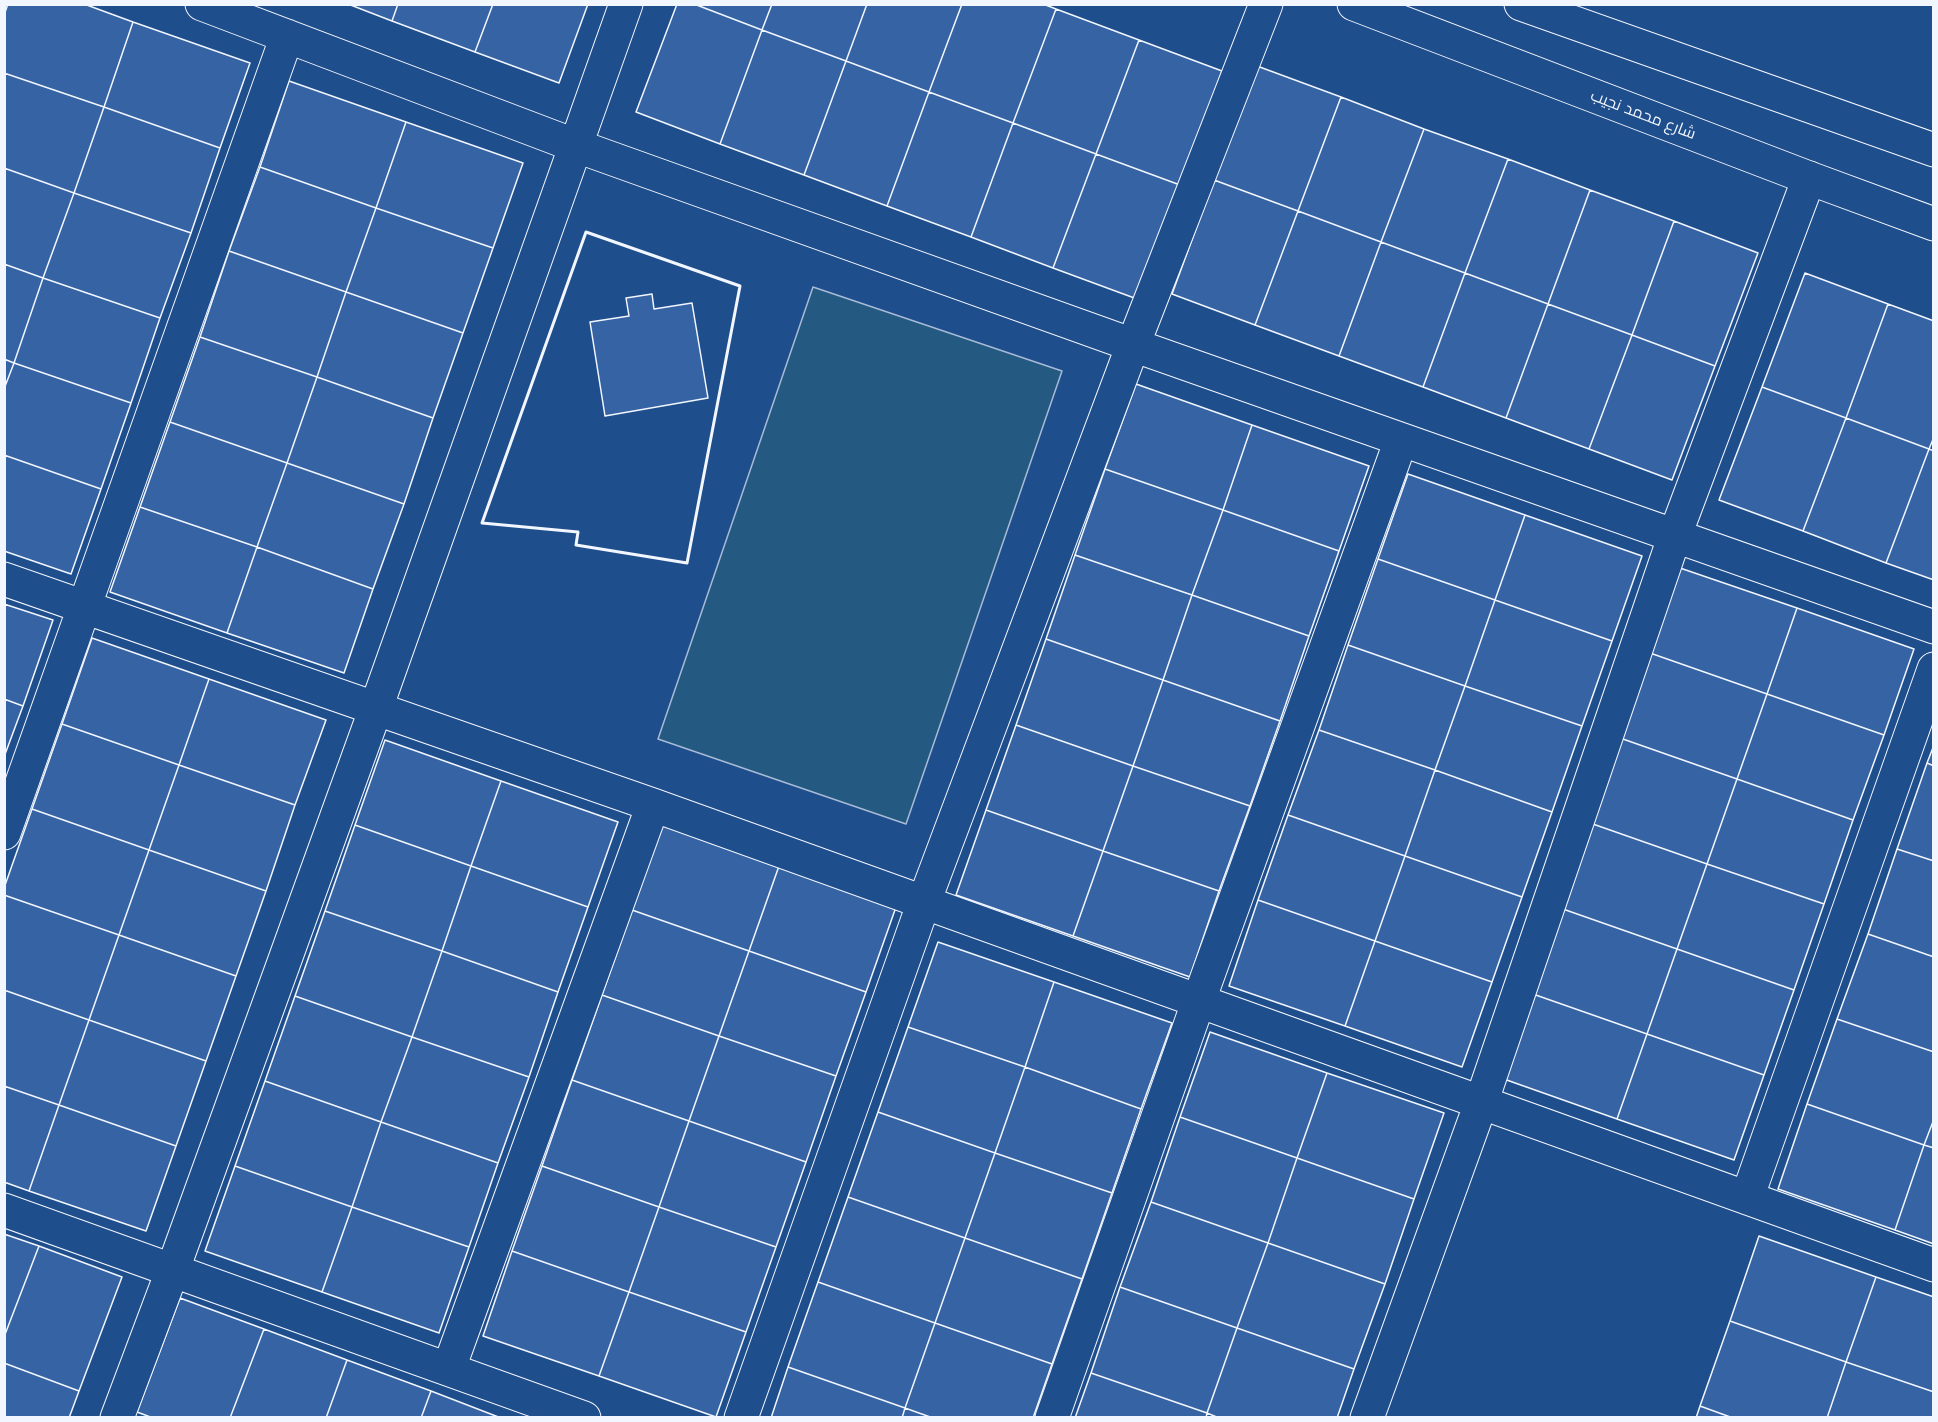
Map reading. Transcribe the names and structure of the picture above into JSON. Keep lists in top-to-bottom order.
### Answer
{
  "streets": {
    "street": ["شارع محمد نجيب"]
  }
}
